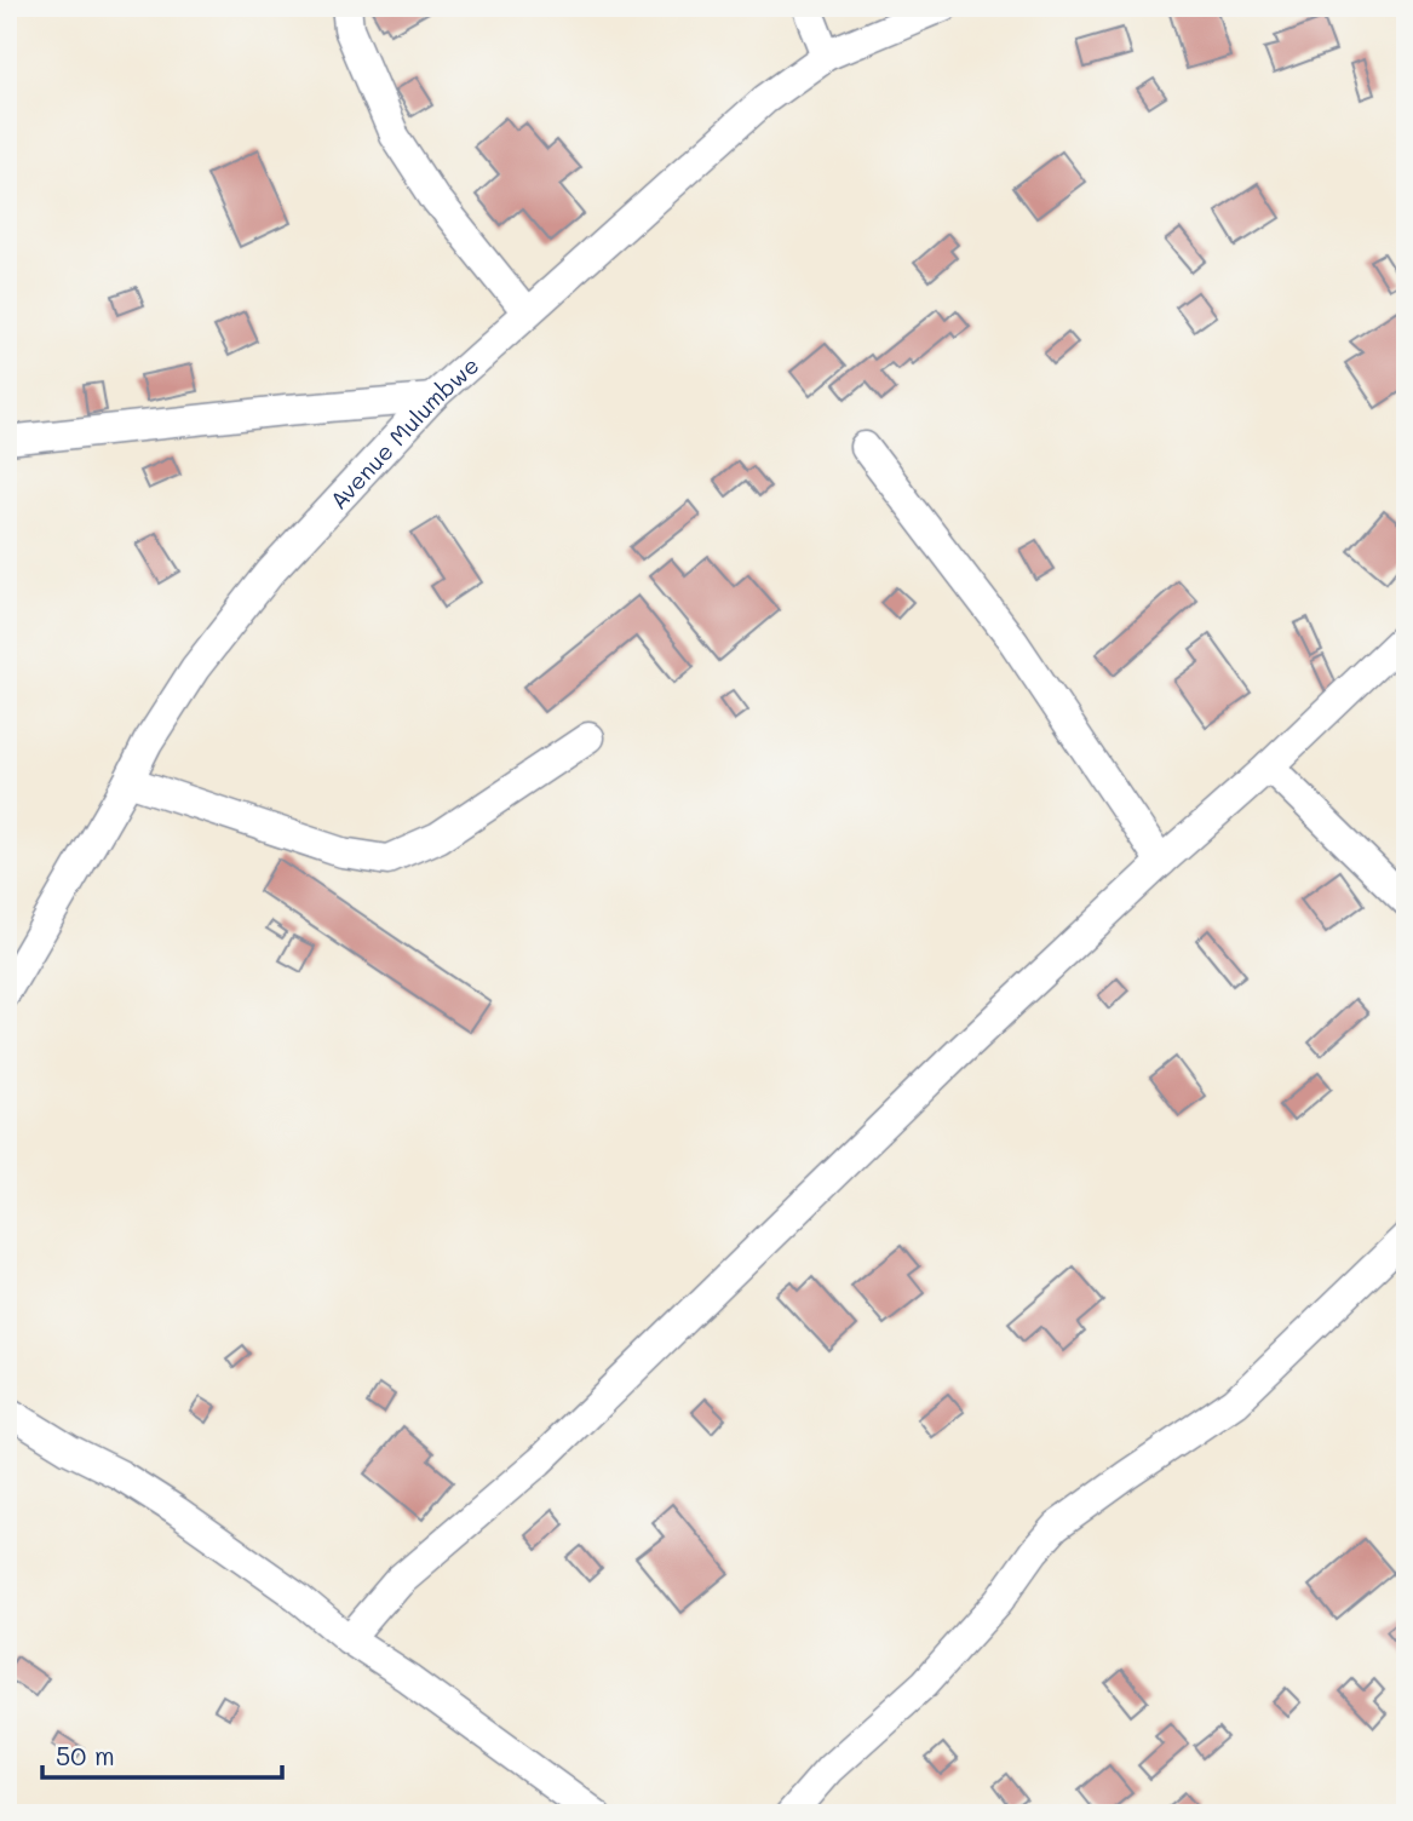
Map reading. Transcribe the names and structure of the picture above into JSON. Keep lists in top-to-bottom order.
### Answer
{
  "streets": {
    "street": ["Avenue Mulumbwe"]
  },
  "scale_bar": "50 m"
}
